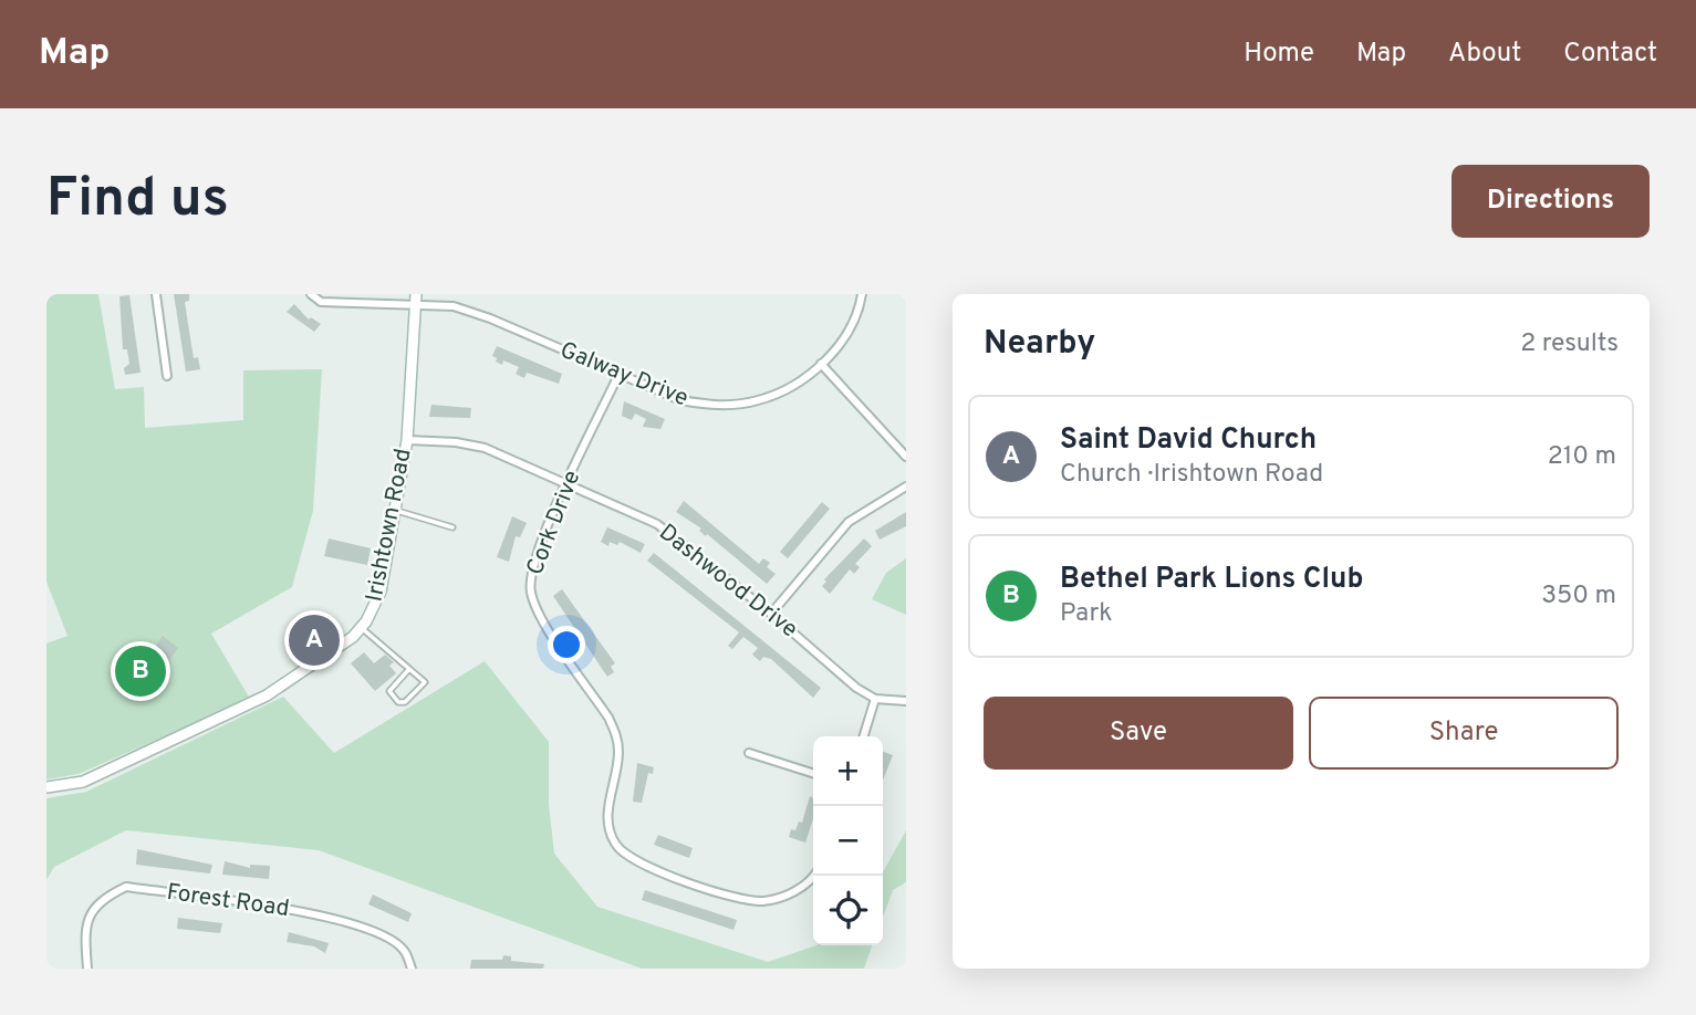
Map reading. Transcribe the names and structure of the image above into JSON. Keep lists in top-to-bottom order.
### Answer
{
  "streets": {
    "street": [
      "Galway Drive",
      "Cork Drive",
      "Irishtown Road",
      "Dashwood Drive",
      "Forest Road"
    ]
  },
  "crossings": [
    ["Galway Drive", "Cork Drive"],
    ["Galway Drive", "Irishtown Road"],
    ["Cork Drive", "Dashwood Drive"],
    ["Irishtown Road", "Dashwood Drive"]
  ],
  "page": {
    "header": "Map",
    "nav": [
      "Home",
      "Map",
      "About",
      "Contact"
    ],
    "buttons": [
      "Directions",
      ["Save", "Share"]
    ],
    "title": "Find us",
    "heading": ["Nearby", "2 results"],
    "list": [
      {
        "mark": "A",
        "name": "Saint David Church",
        "note": "Church · Irishtown Road",
        "value": "210 m"
      },
      {
        "mark": "B",
        "name": "Bethel Park Lions Club",
        "note": "Park",
        "value": "350 m"
      }
    ],
    "pins": ["A", "B"],
    "map_buttons": ["+", "−"]
  }
}
